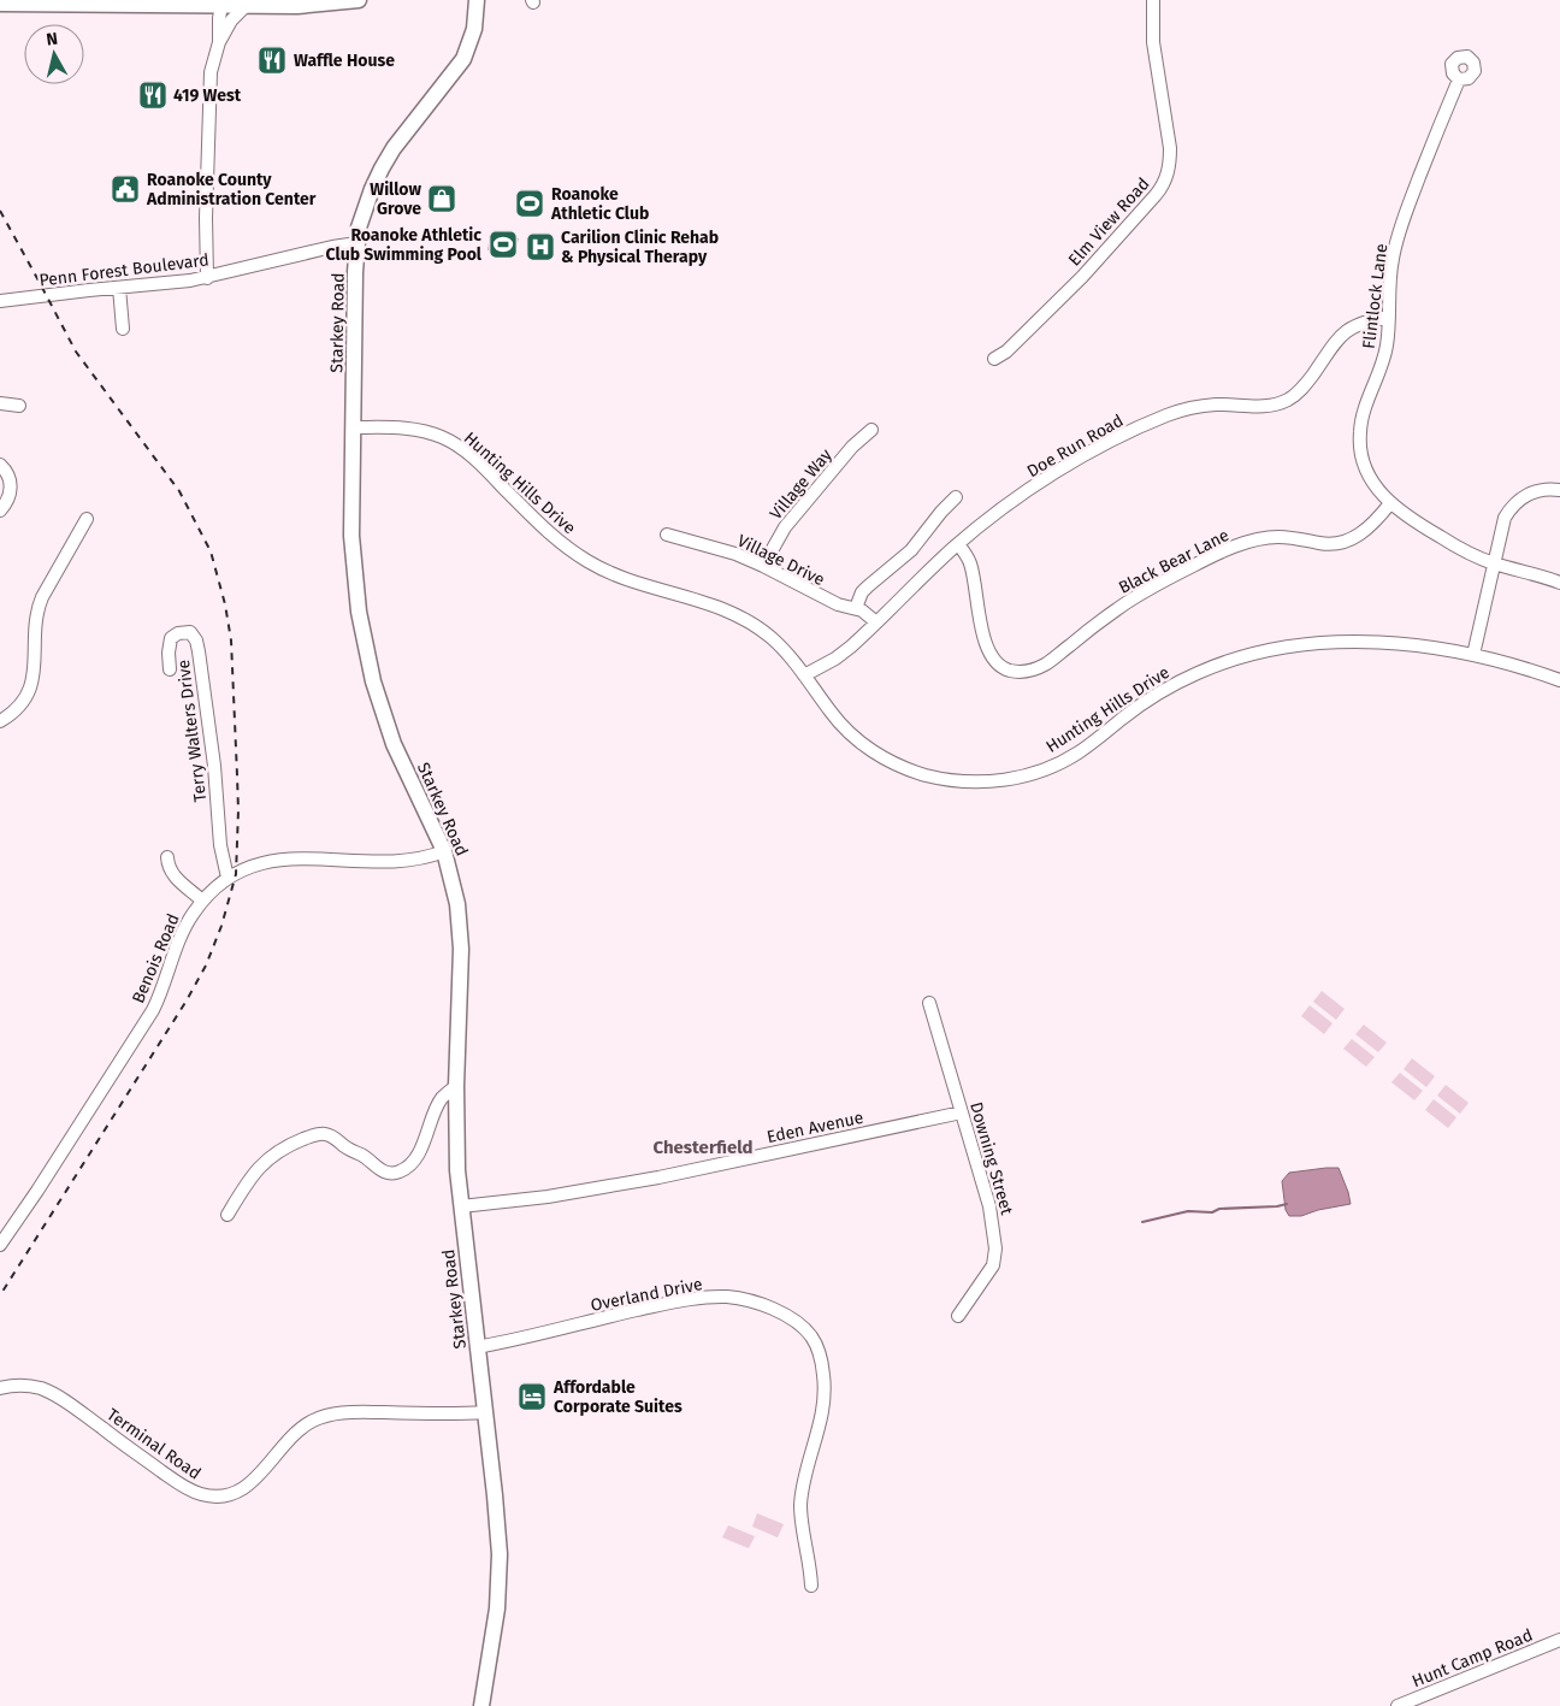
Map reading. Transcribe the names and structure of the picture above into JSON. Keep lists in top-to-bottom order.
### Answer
{
  "streets": {
    "main road": ["Starkey Road"],
    "street": [
      "Elm View Road",
      "Penn Forest Boulevard",
      "Flintlock Lane",
      "Doe Run Road",
      "Hunting Hills Drive",
      "Village Way",
      "Village Drive",
      "Black Bear Lane",
      "Terry Walters Drive",
      "Benois Road",
      "Eden Avenue",
      "Downing Street",
      "Overland Drive",
      "Terminal Road",
      "Hunt Camp Road"
    ]
  },
  "crossings": [
    ["Penn Forest Boulevard", "Starkey Road"],
    ["Flintlock Lane", "Doe Run Road"],
    ["Flintlock Lane", "Black Bear Lane"],
    ["Starkey Road", "Hunting Hills Drive"],
    ["Starkey Road", "Benois Road"],
    ["Starkey Road", "Eden Avenue"],
    ["Starkey Road", "Overland Drive"],
    ["Starkey Road", "Terminal Road"],
    ["Doe Run Road", "Hunting Hills Drive"],
    ["Doe Run Road", "Village Drive"],
    ["Doe Run Road", "Black Bear Lane"],
    ["Village Way", "Village Drive"],
    ["Terry Walters Drive", "Benois Road"],
    ["Eden Avenue", "Downing Street"]
  ],
  "districts": ["Chesterfield"],
  "places": {
    "restaurant": ["Waffle House", "419 West"],
    "public building": ["Roanoke County Administration Center"],
    "shop": ["Willow Grove"],
    "sports": ["Roanoke Athletic Club", "Roanoke Athletic Club Swimming Pool"],
    "hospital": ["Carilion Clinic Rehab & Physical Therapy"],
    "hotel": ["Affordable Corporate Suites"]
  },
  "north": "top"
}
